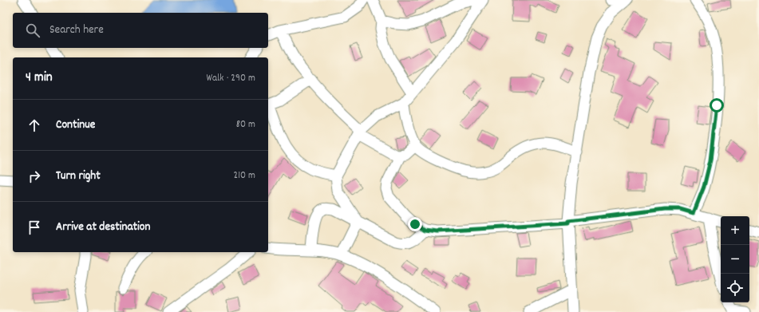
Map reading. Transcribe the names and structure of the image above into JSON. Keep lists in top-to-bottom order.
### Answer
{
  "page": {
    "search": "Search here",
    "heading": ["4 min", "Walk · 290 m"],
    "list": [
      ["Continue", "80 m"],
      ["Turn right", "210 m"],
      "Arrive at destination"
    ],
    "map_buttons": ["+", "−"]
  }
}
